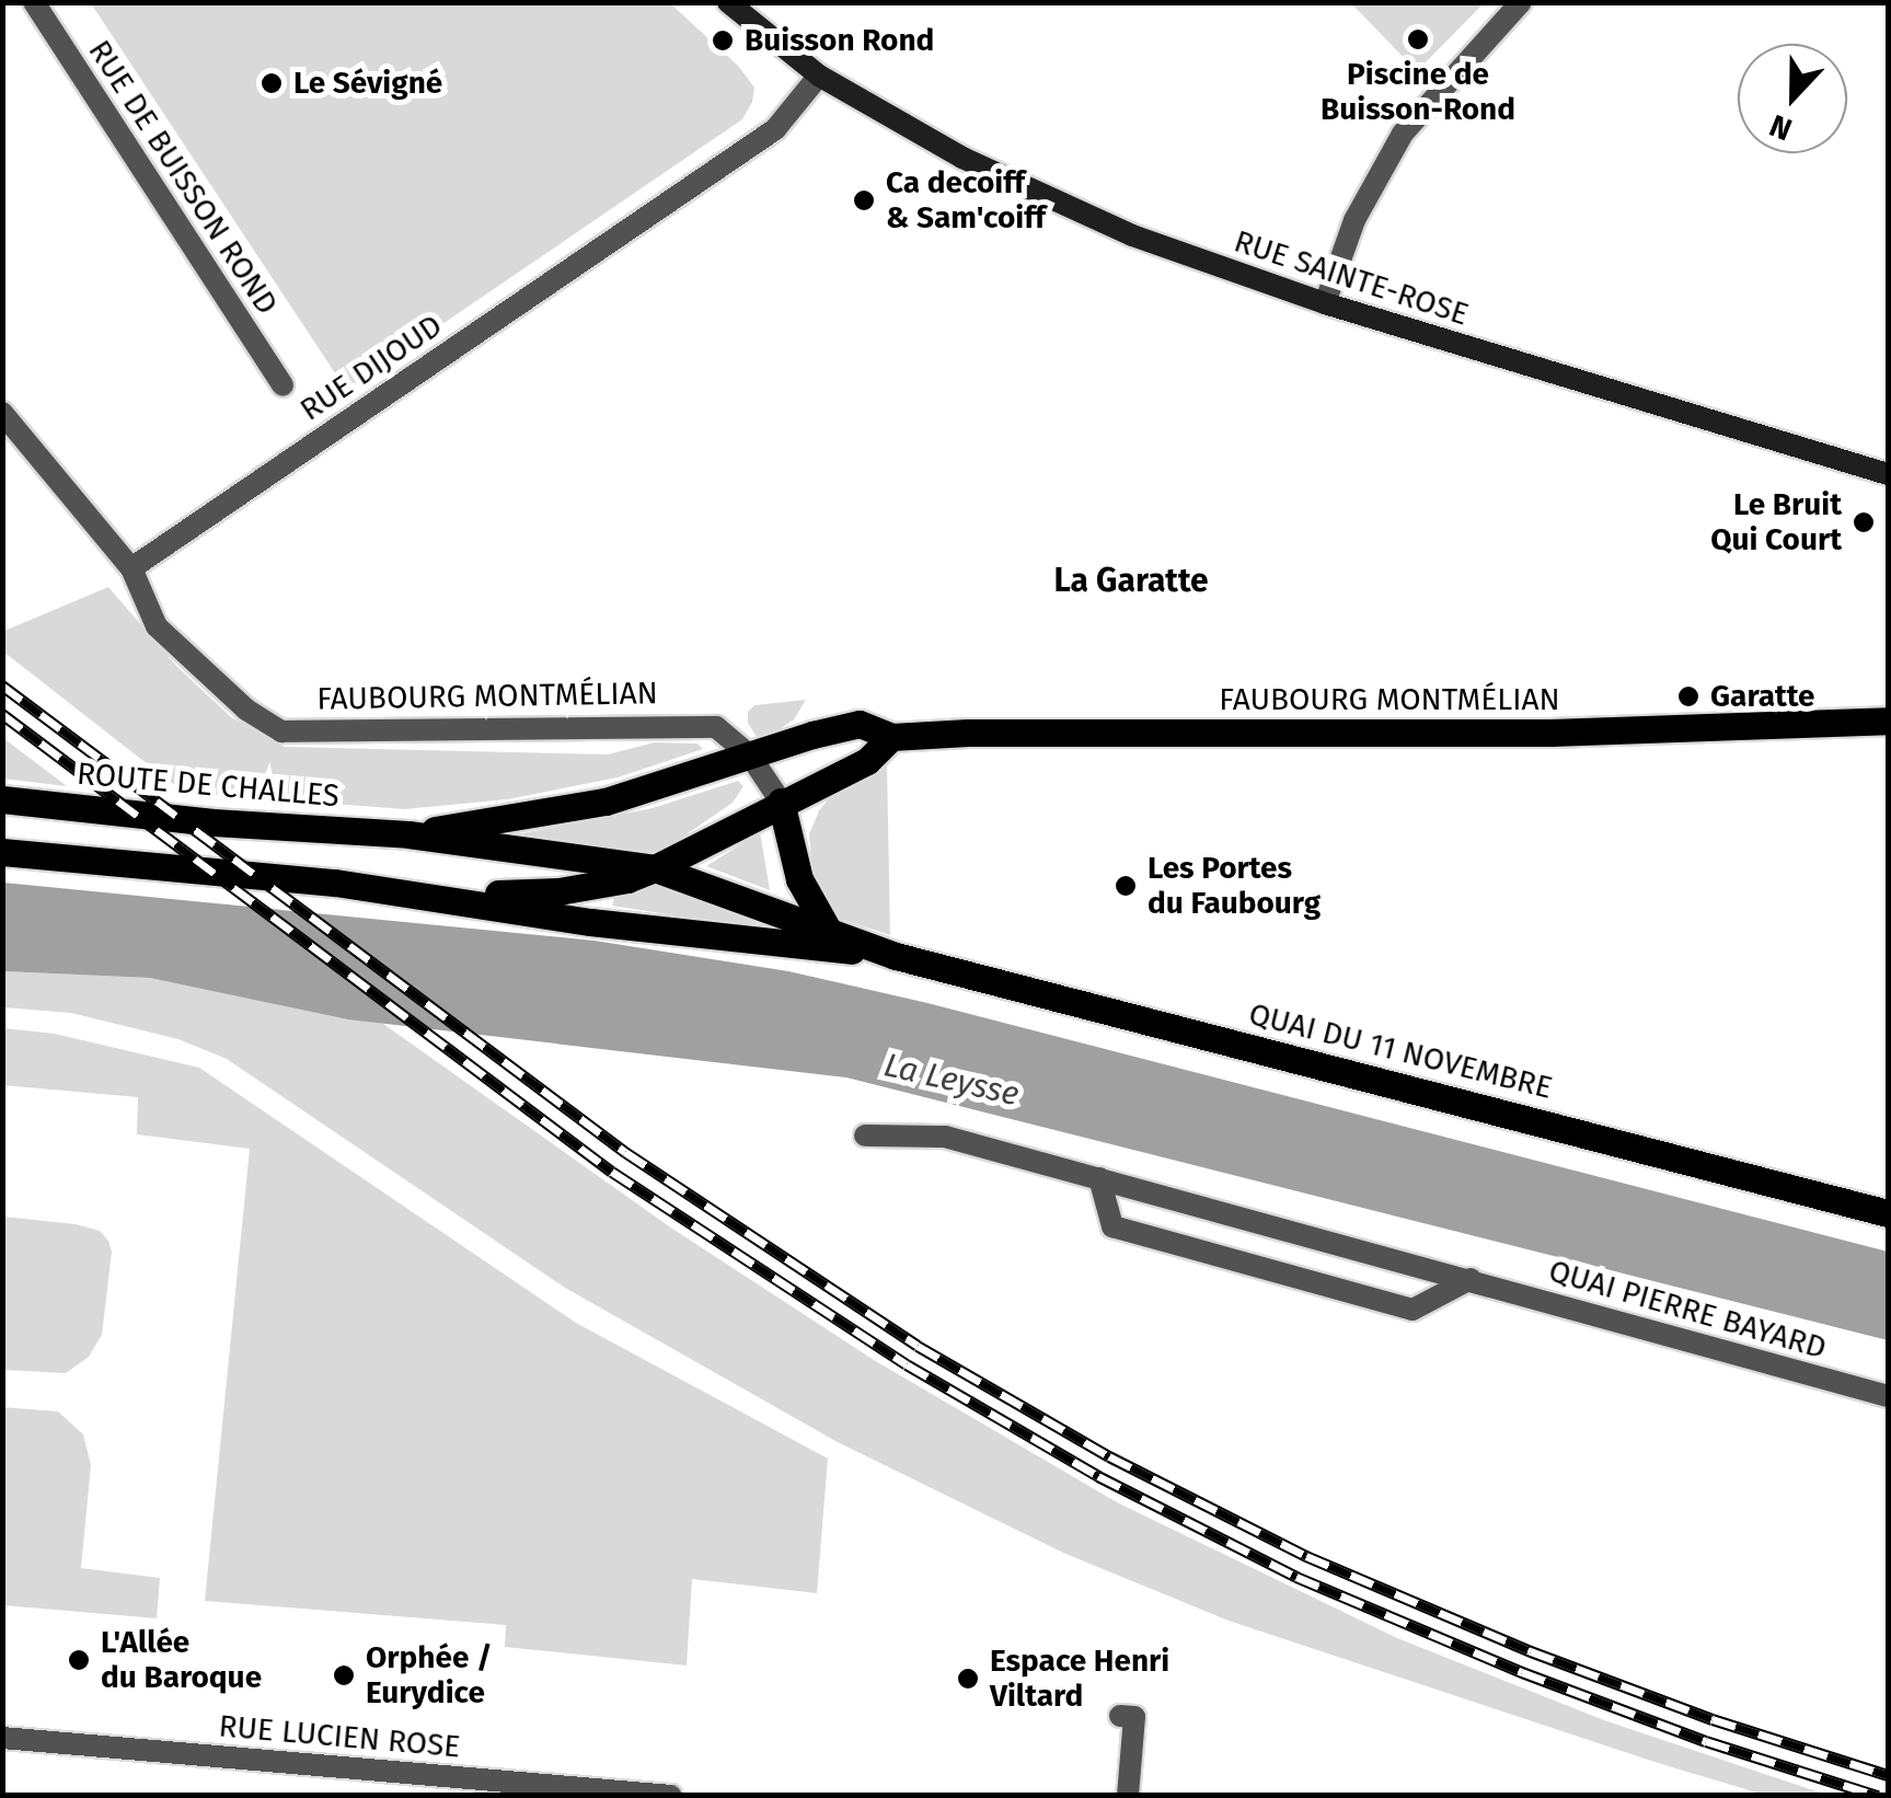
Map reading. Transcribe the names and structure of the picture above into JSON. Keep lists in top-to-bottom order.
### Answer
{
  "streets": {
    "main road": [
      "RUE SAINTE-ROSE",
      "FAUBOURG MONTMÉLIAN",
      "ROUTE DE CHALLES",
      "QUAI DU 11 NOVEMBRE"
    ],
    "street": [
      "RUE DE BUISSON ROND",
      "RUE DIJOUD",
      "QUAI PIERRE BAYARD",
      "RUE LUCIEN ROSE"
    ]
  },
  "crossings": [
    ["RUE SAINTE-ROSE", "RUE DIJOUD"],
    ["RUE DIJOUD", "FAUBOURG MONTMÉLIAN"],
    ["FAUBOURG MONTMÉLIAN", "ROUTE DE CHALLES"],
    ["FAUBOURG MONTMÉLIAN", "QUAI DU 11 NOVEMBRE"],
    ["ROUTE DE CHALLES", "QUAI DU 11 NOVEMBRE"]
  ],
  "districts": ["La Garatte"],
  "water": ["La Leysse"],
  "places": [
    "Piscine de Buisson-Rond",
    "Buisson Rond",
    "Le Sévigné",
    "Ca decoiff & Sam'coiff",
    "Le Bruit Qui Court",
    "Garatte",
    "Les Portes du Faubourg",
    "L'Allée du Baroque",
    "Orphée / Eurydice",
    "Espace Henri Viltard"
  ],
  "north": "bottom"
}
